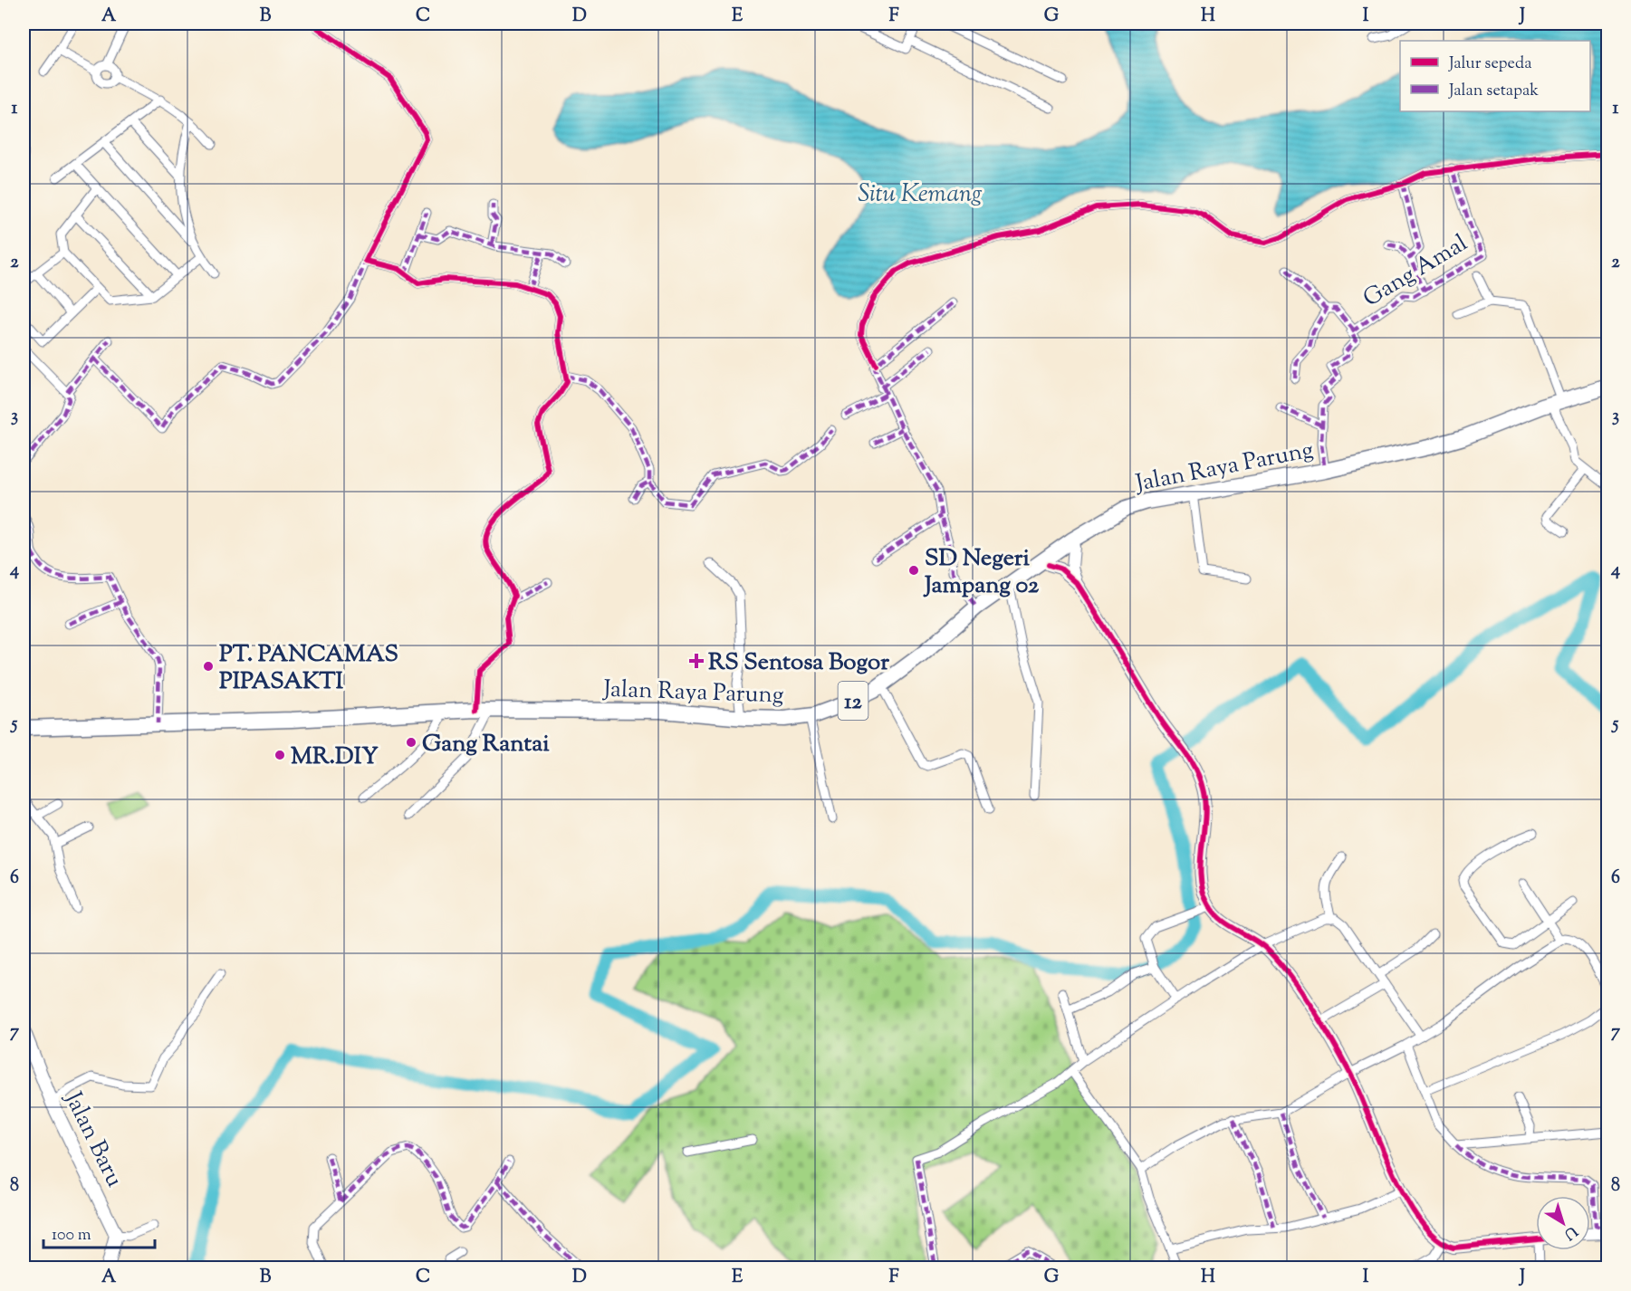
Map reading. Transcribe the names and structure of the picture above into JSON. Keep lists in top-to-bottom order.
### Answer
{
  "streets": {
    "highway": ["Jalan Raya Parung", "12"],
    "main road": ["Jalan Baru"],
    "street": ["Gang Amal"]
  },
  "crossings": [
    ["Gang Amal", "Jalan Raya Parung"]
  ],
  "water": ["Situ Kemang"],
  "places": {
    "other": [
      "SD Negeri Jampang 02",
      "PT. PANCAMAS PIPASAKTI",
      "Gang Rantai",
      "MR.DIY"
    ],
    "health": ["RS Sentosa Bogor"]
  },
  "legend": ["Jalur sepeda", "Jalan setapak"],
  "scale_bar": "100 m",
  "north": "bottom right",
  "grid": {
    "columns": [
      "A",
      "B",
      "C",
      "D",
      "E",
      "F",
      "G",
      "H",
      "I",
      "J"
    ],
    "rows": [
      "1",
      "2",
      "3",
      "4",
      "5",
      "6",
      "7",
      "8"
    ]
  }
}
